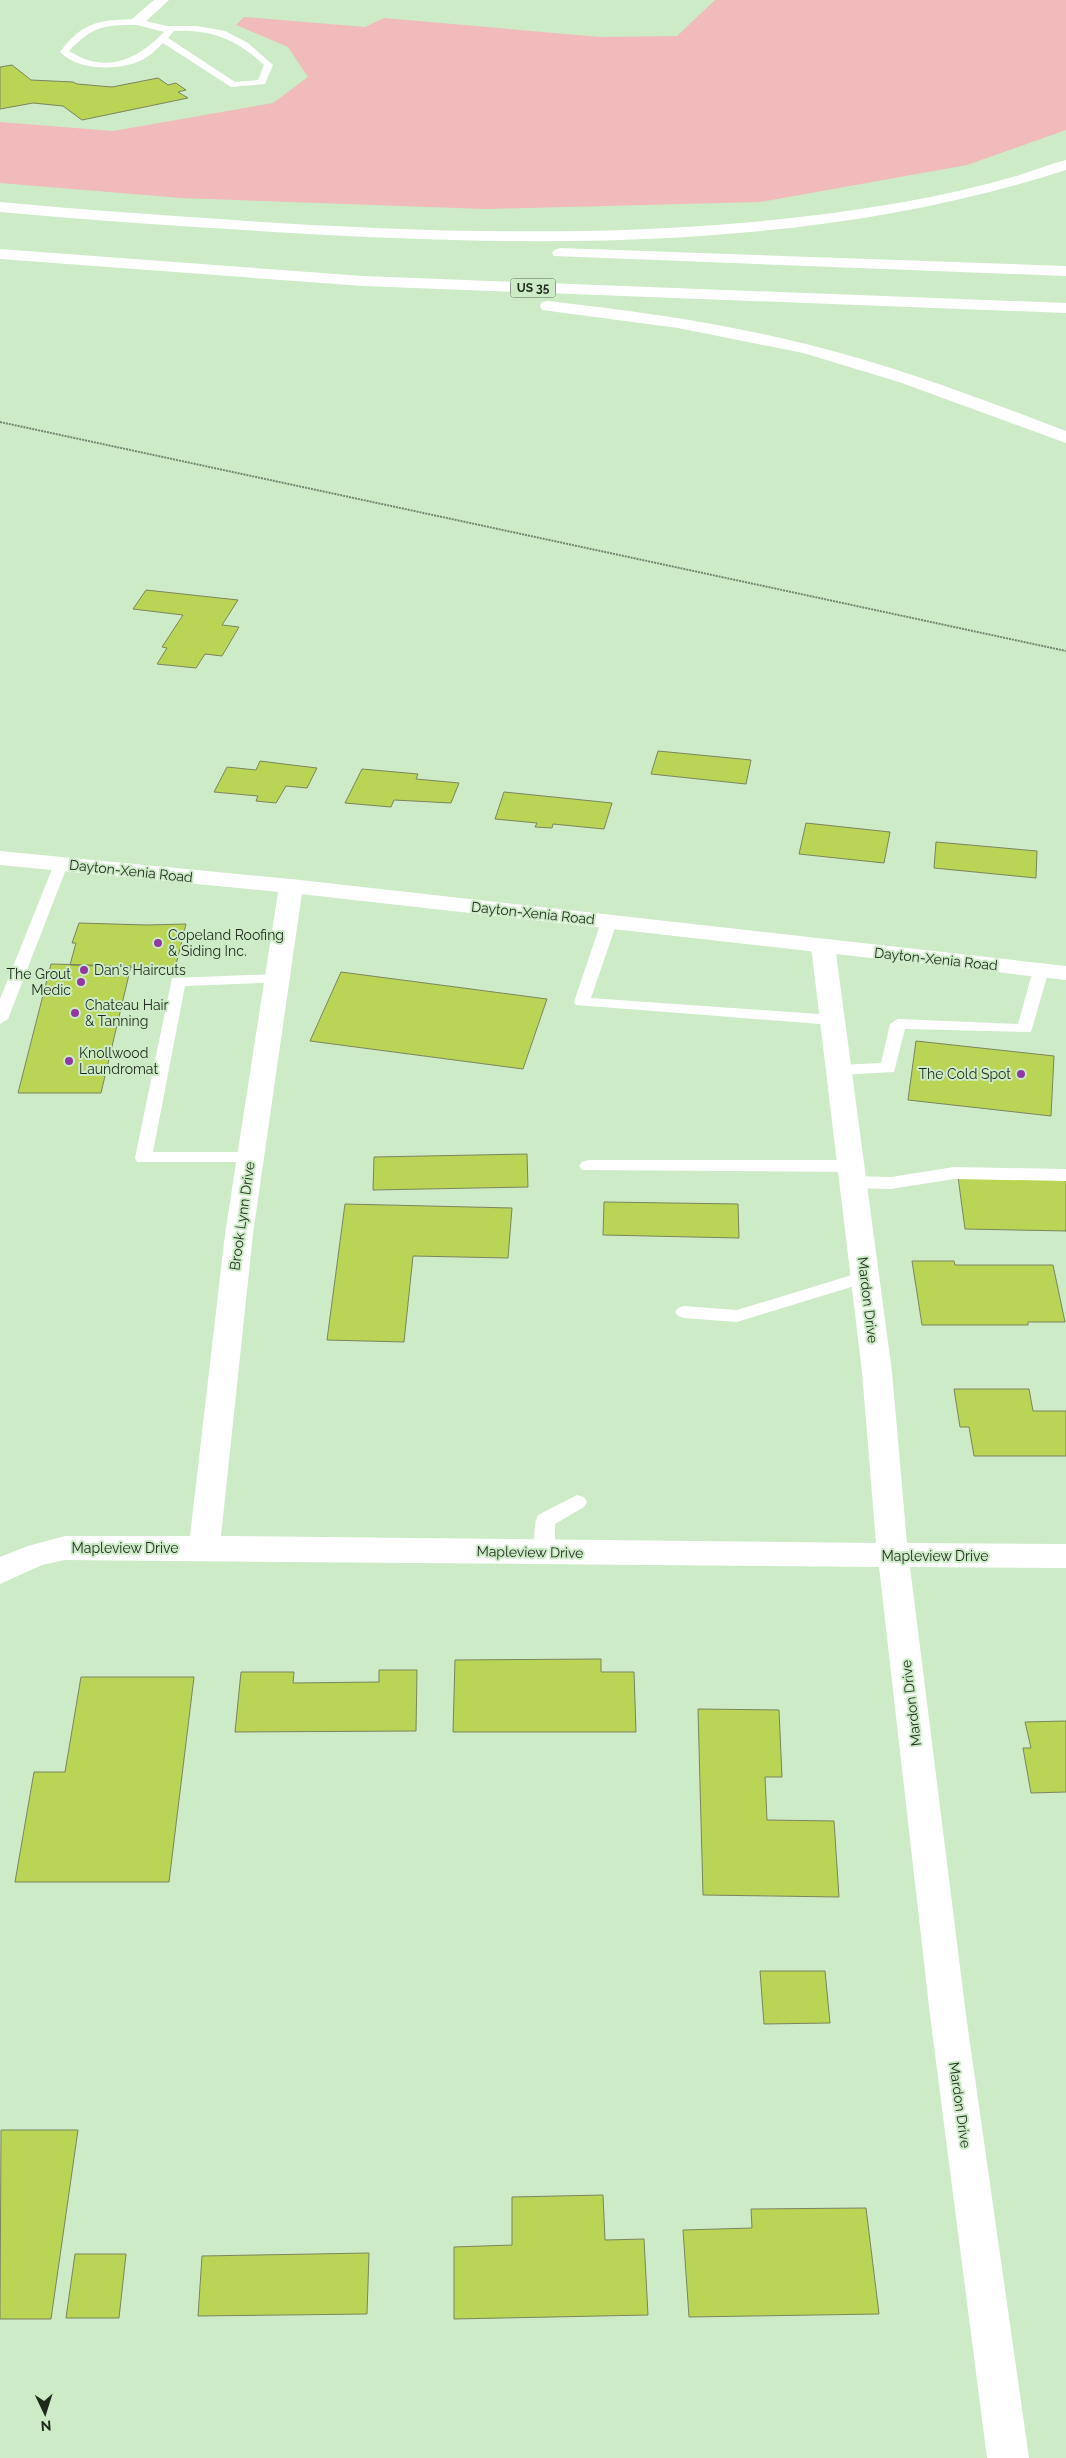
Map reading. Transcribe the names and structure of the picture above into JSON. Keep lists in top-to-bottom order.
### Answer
{
  "streets": {
    "main road": [
      "US 35",
      "Dayton-Xenia Road",
      "Brook Lynn Drive",
      "Mardon Drive",
      "Mapleview Drive"
    ]
  },
  "crossings": [
    ["Dayton-Xenia Road", "Brook Lynn Drive"],
    ["Dayton-Xenia Road", "Mardon Drive"],
    ["Brook Lynn Drive", "Mapleview Drive"],
    ["Mardon Drive", "Mapleview Drive"]
  ],
  "places": [
    "Copeland Roofing & Siding Inc.",
    "Dan's Haircuts",
    "The Grout Medic",
    "Chateau Hair & Tanning",
    "Knollwood Laundromat",
    "The Cold Spot"
  ],
  "north": "bottom"
}
